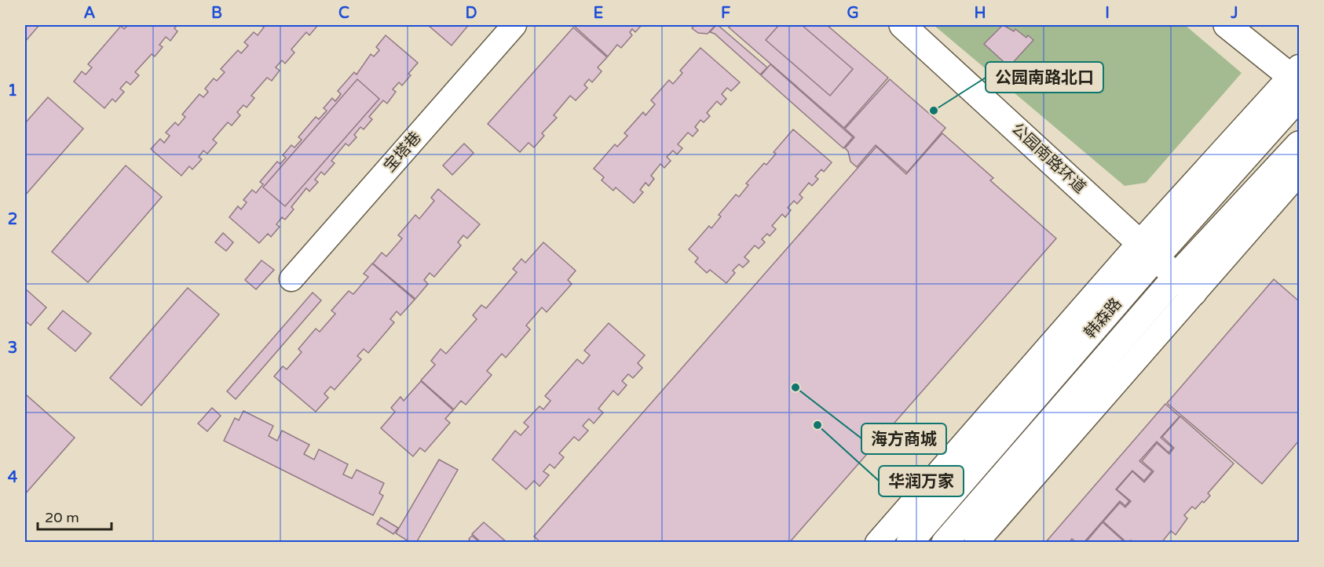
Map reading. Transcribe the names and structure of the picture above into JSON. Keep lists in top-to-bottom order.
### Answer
{
  "streets": {
    "main road": ["公园南路环道", "韩森路"],
    "street": ["宝塔巷"]
  },
  "crossings": [
    ["公园南路环道", "韩森路"]
  ],
  "places": ["公园南路北口", "海方商城", "华润万家"],
  "scale_bar": "20 m",
  "grid": {
    "columns": [
      "A",
      "B",
      "C",
      "D",
      "E",
      "F",
      "G",
      "H",
      "I",
      "J"
    ],
    "rows": [
      "1",
      "2",
      "3",
      "4"
    ]
  }
}
